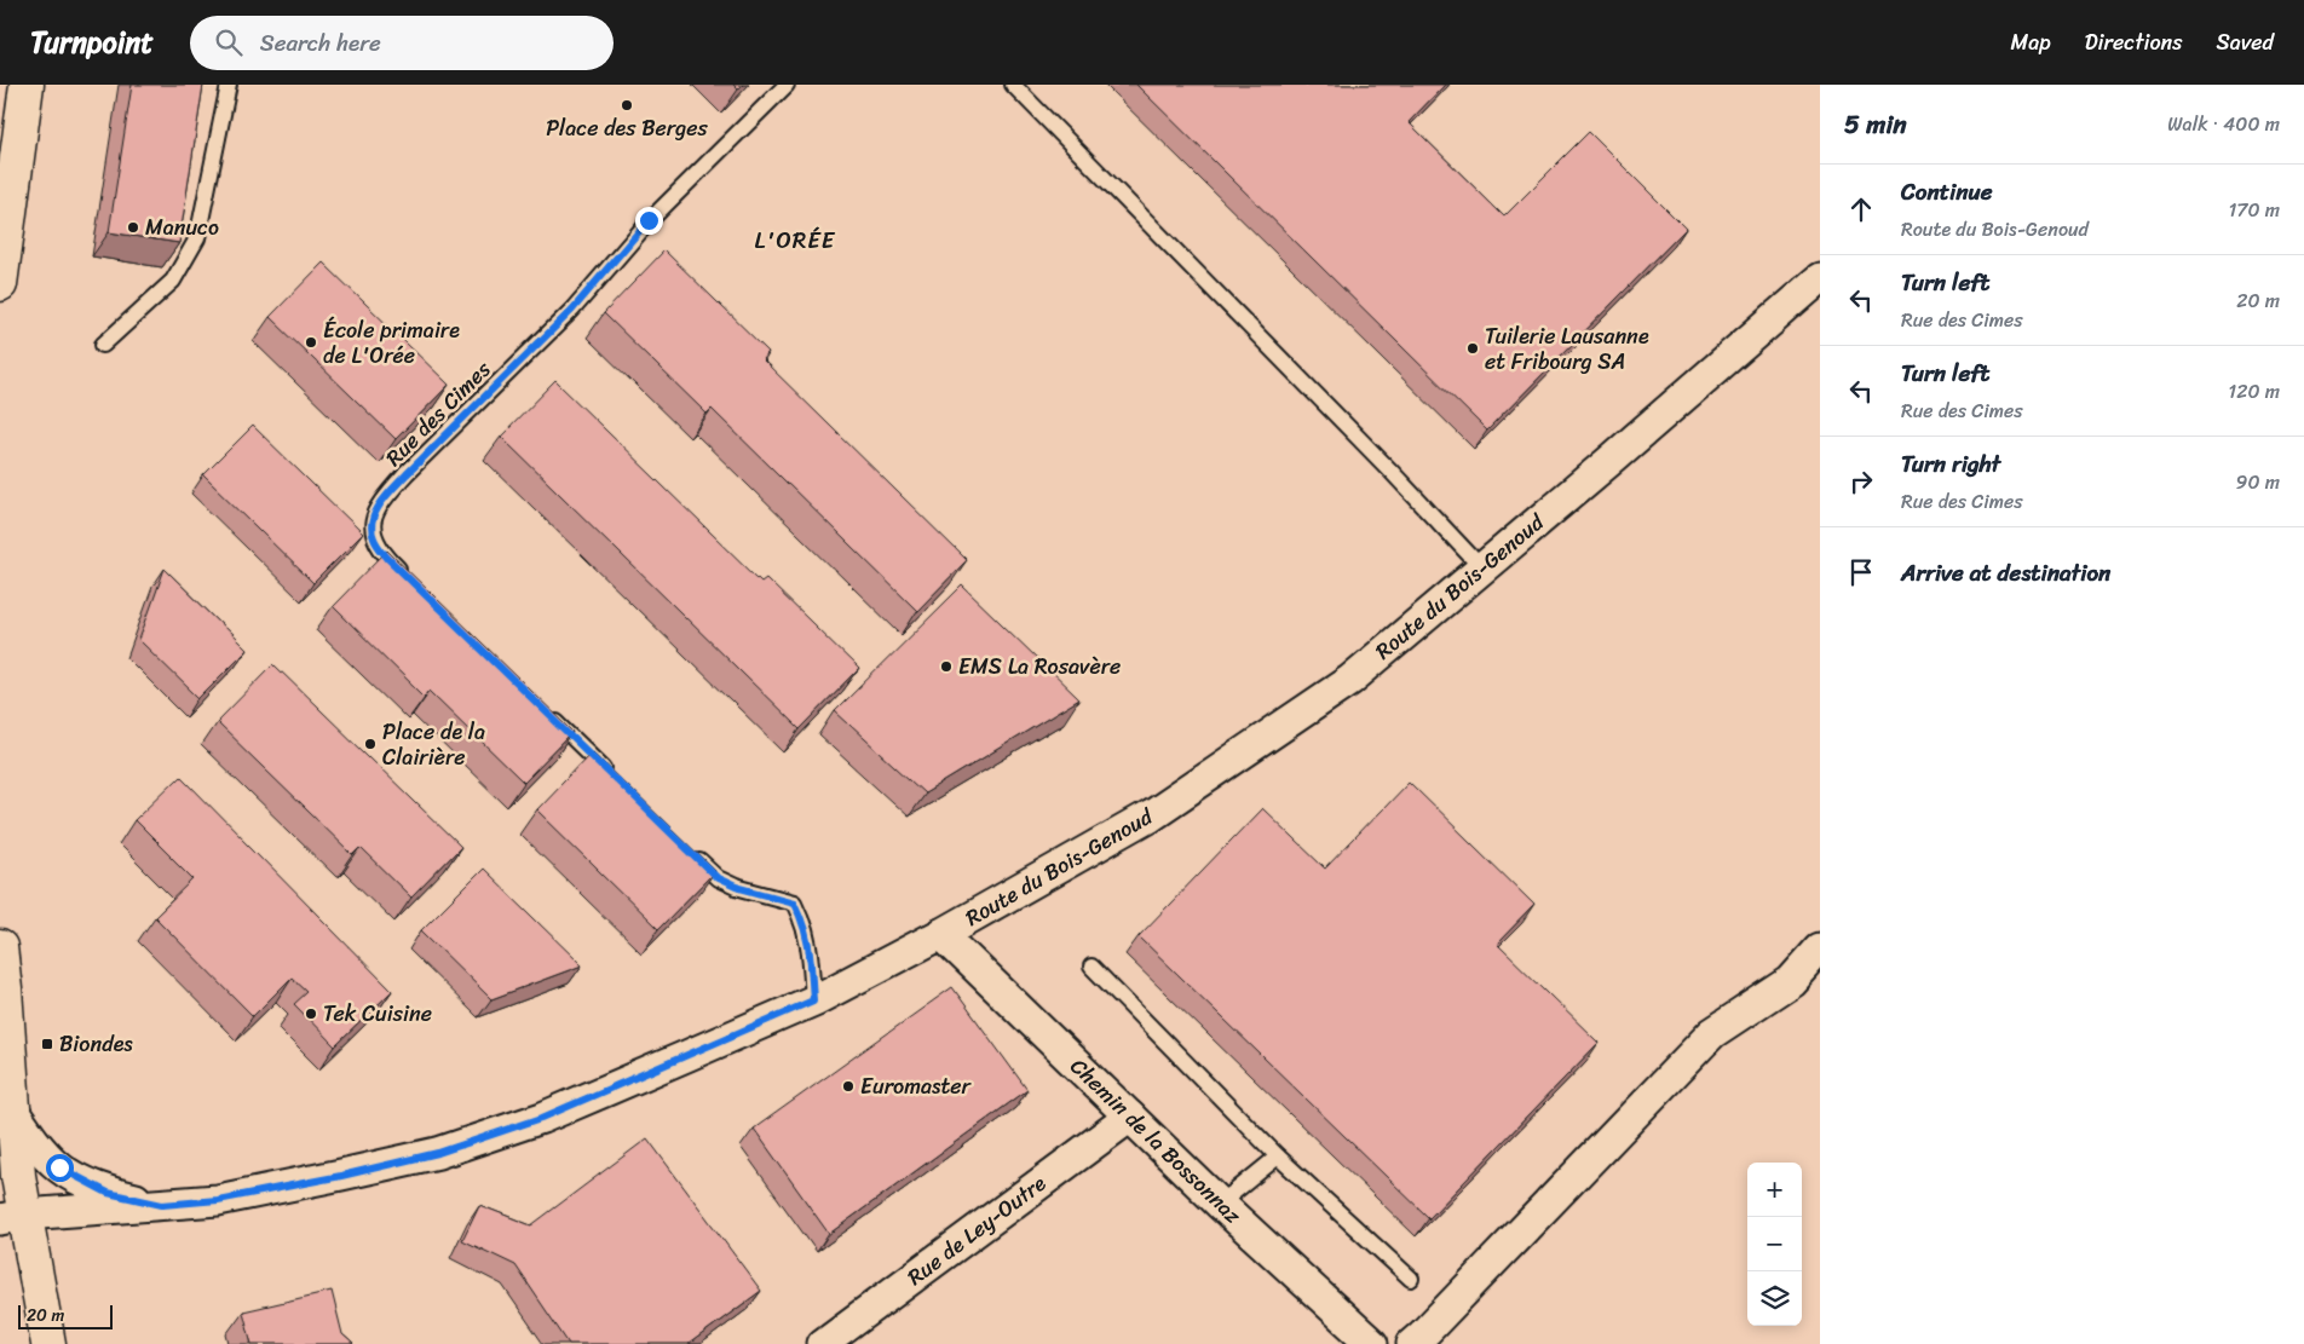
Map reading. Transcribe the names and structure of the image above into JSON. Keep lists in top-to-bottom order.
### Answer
{
  "streets": {
    "street": ["Route du Bois-Genoud", "Chemin de la Bossonnaz", "Rue de Ley-Outre"],
    "lane": ["Rue des Cimes"]
  },
  "crossings": [
    ["Route du Bois-Genoud", "Chemin de la Bossonnaz"],
    ["Chemin de la Bossonnaz", "Rue de Ley-Outre"]
  ],
  "districts": ["L'ORÉE"],
  "places": {
    "other": [
      "Place des Berges",
      "Manuco",
      "École primaire de L'Orée",
      "Tuilerie Lausanne et Fribourg SA",
      "EMS La Rosavère",
      "Place de la Clairière",
      "Tek Cuisine",
      "Euromaster"
    ],
    "transit": ["Biondes"]
  },
  "scale_bar": "20 m",
  "page": {
    "header": "Turnpoint",
    "search": "Search here",
    "nav": ["Map", "Directions", "Saved"],
    "heading": ["5 min", "Walk · 400 m"],
    "list": [
      ["Continue", "Route du Bois-Genoud", "170 m"],
      ["Turn left", "Rue des Cimes", "20 m"],
      ["Turn left", "Rue des Cimes", "120 m"],
      ["Turn right", "Rue des Cimes", "90 m"],
      "Arrive at destination"
    ],
    "map_buttons": ["+", "−"],
    "scale": "20 m"
  }
}
